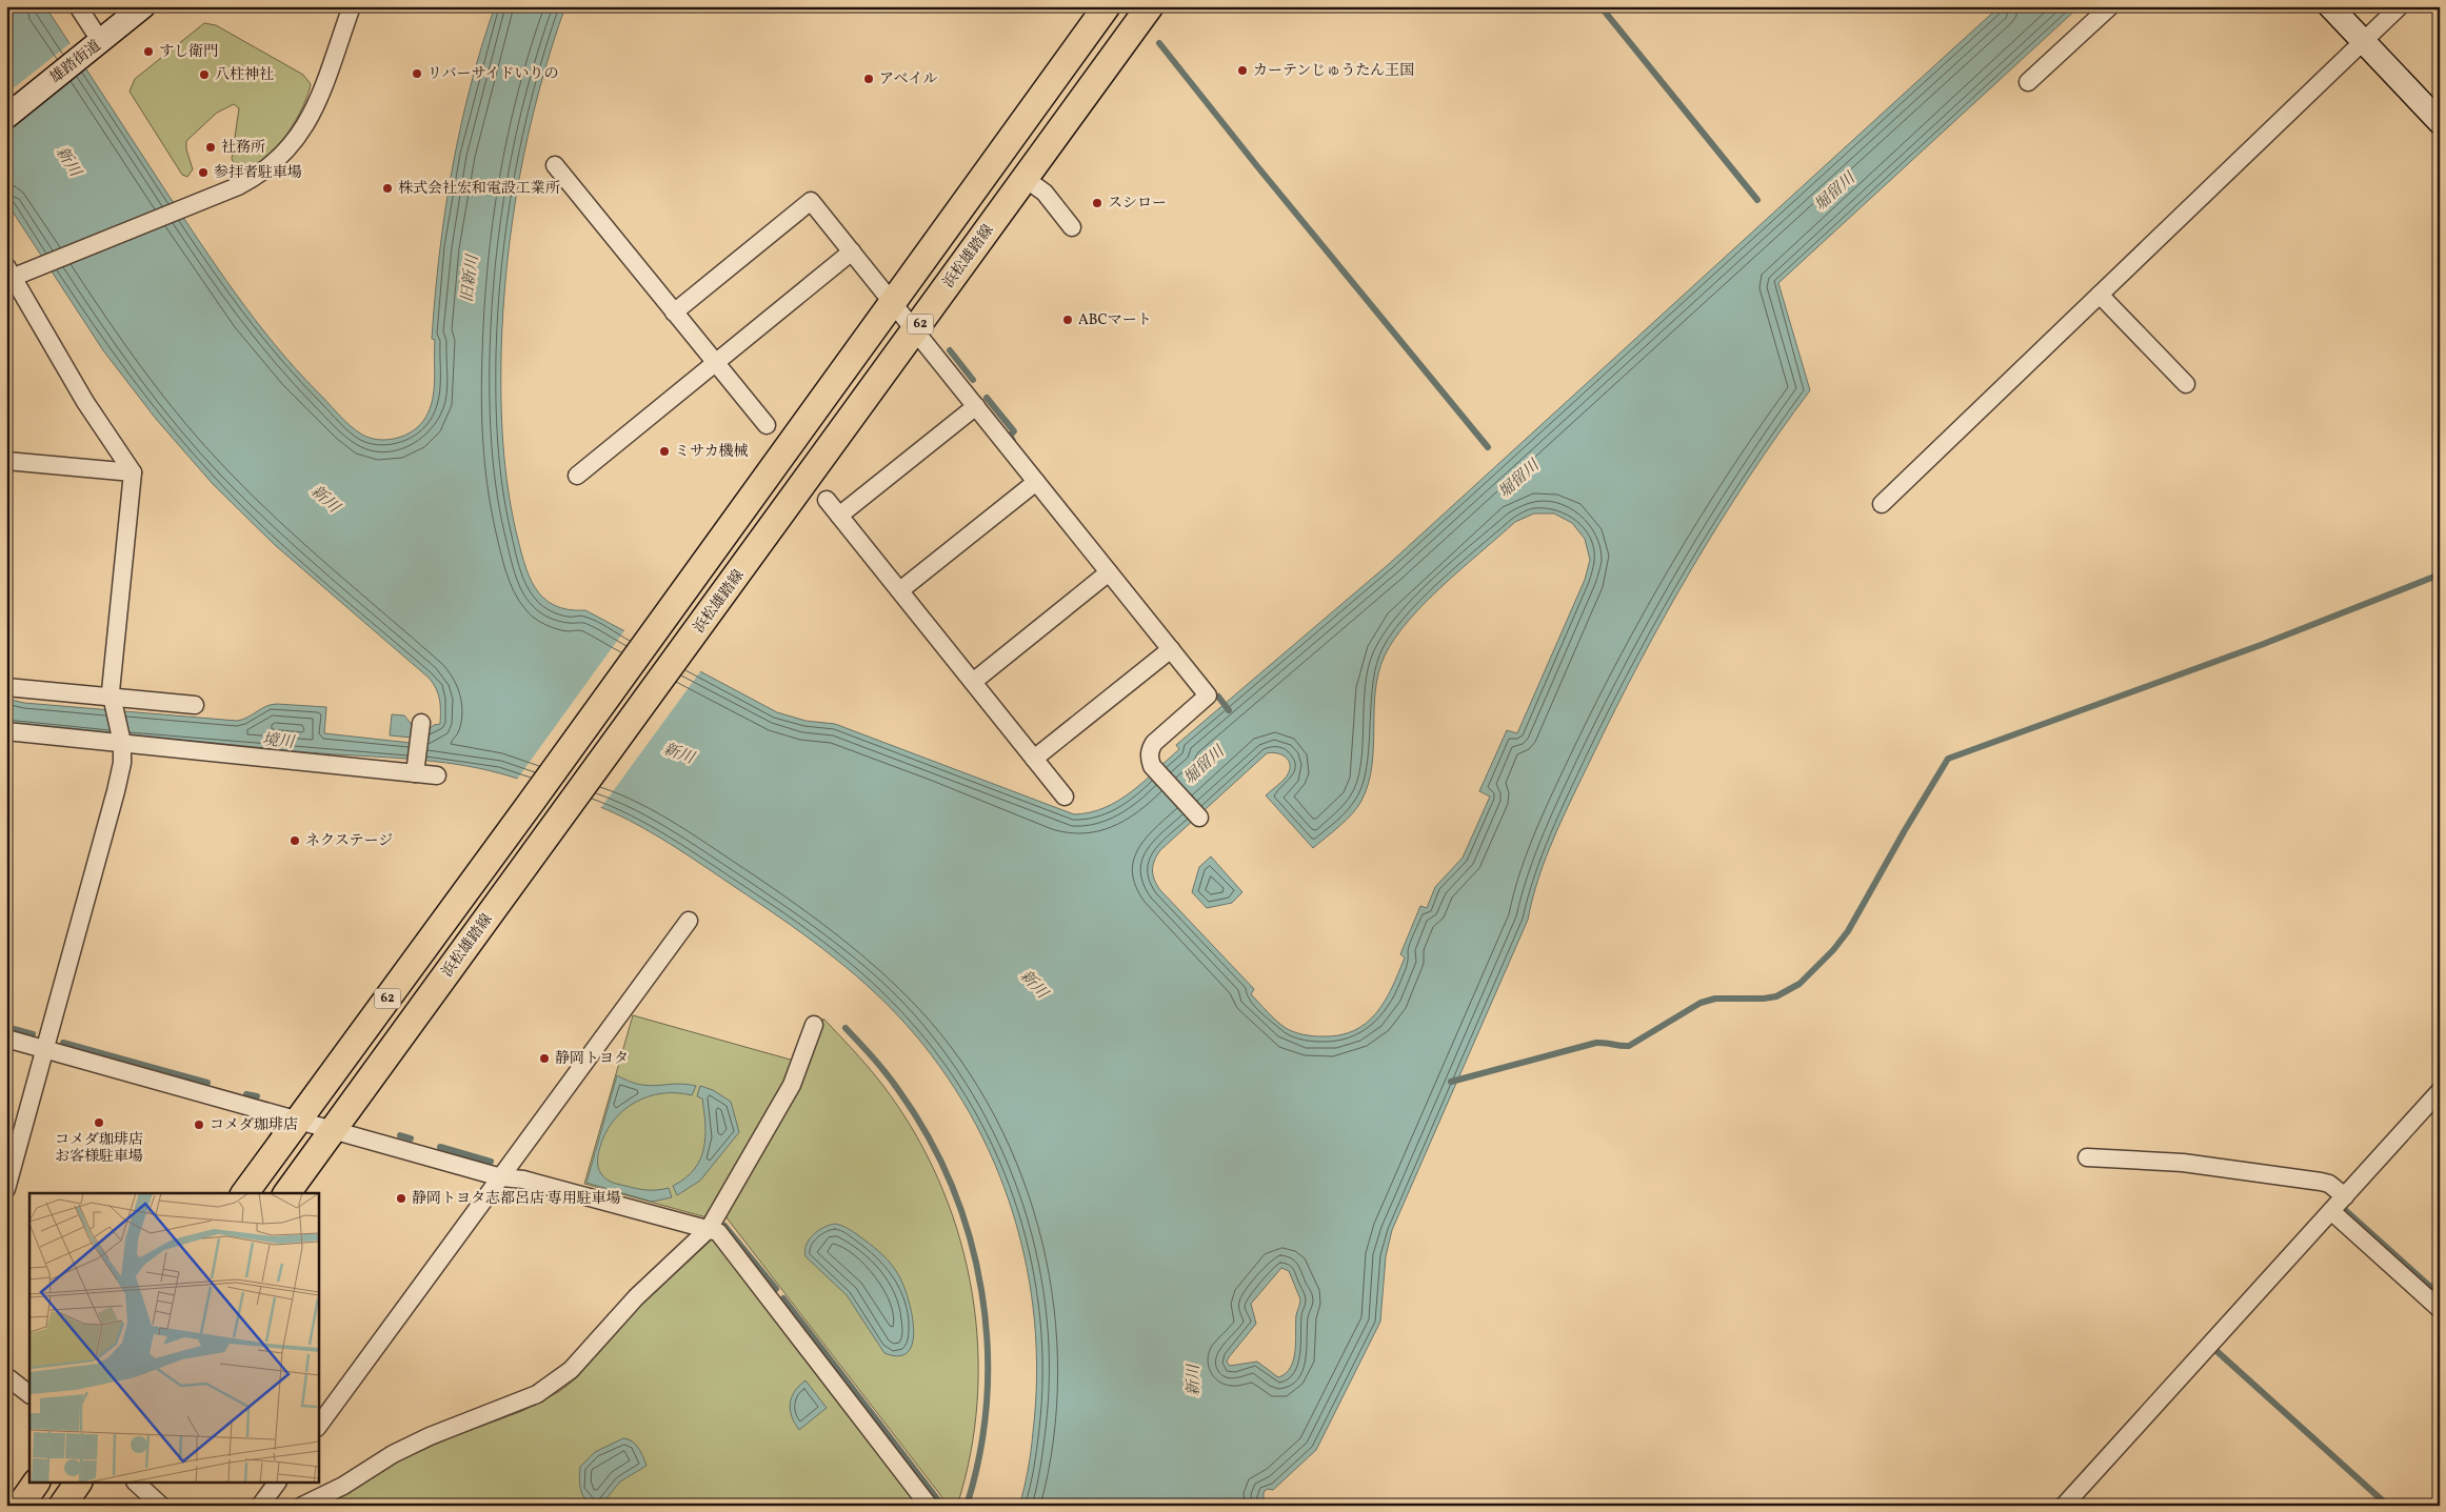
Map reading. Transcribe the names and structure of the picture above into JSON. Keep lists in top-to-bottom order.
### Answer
{
  "streets": {
    "main road": ["浜松雄踏線", "62"],
    "street": ["雄踏街道"]
  },
  "water": [
    "新川",
    "堀留川",
    "旧新川",
    "境川"
  ],
  "places": [
    "すし衛門",
    "カーテンじゅうたん王国",
    "リバーサイドいりの",
    "八柱神社",
    "アベイル",
    "社務所",
    "参拝者駐車場",
    "株式会社宏和電設工業所",
    "スシロー",
    "ABCマート",
    "ミサカ機械",
    "ネクステージ",
    "静岡トヨタ",
    "コメダ珈琲店 お客様駐車場",
    "コメダ珈琲店",
    "静岡トヨタ志都呂店 専用駐車場"
  ]
}
